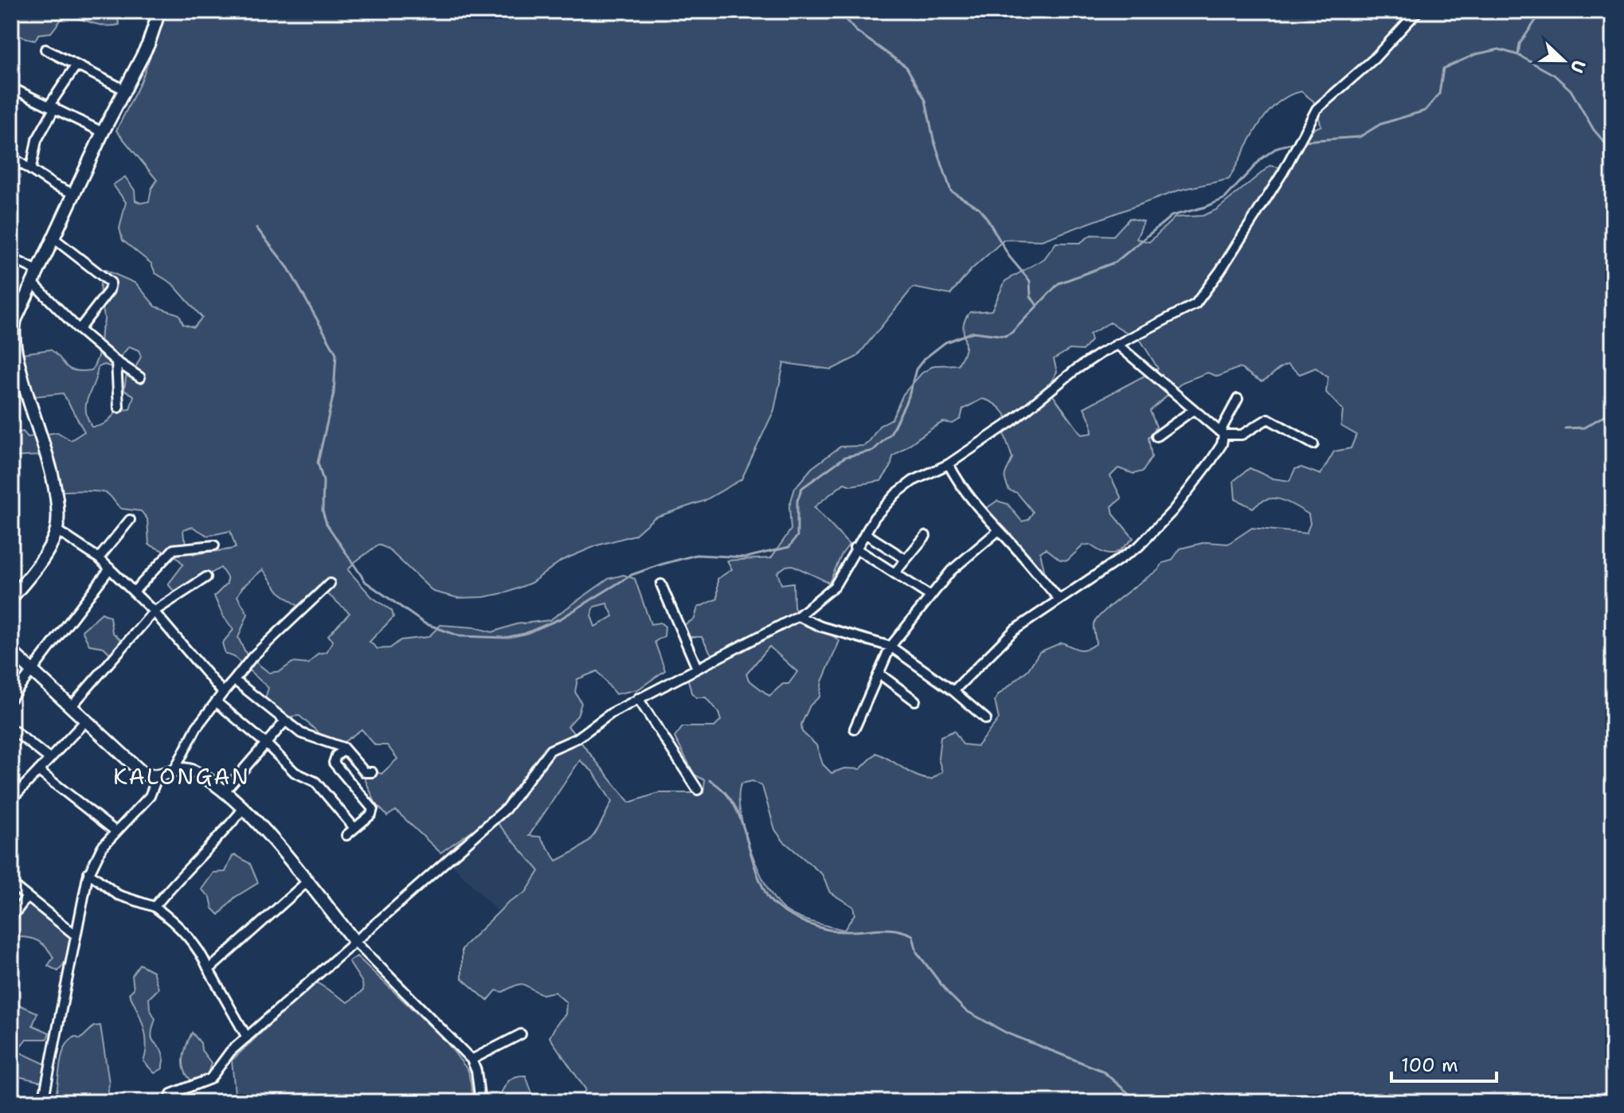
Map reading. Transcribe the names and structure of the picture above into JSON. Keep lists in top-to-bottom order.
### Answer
{
  "districts": ["KALONGAN"],
  "scale_bar": "100 m",
  "north": "right"
}
